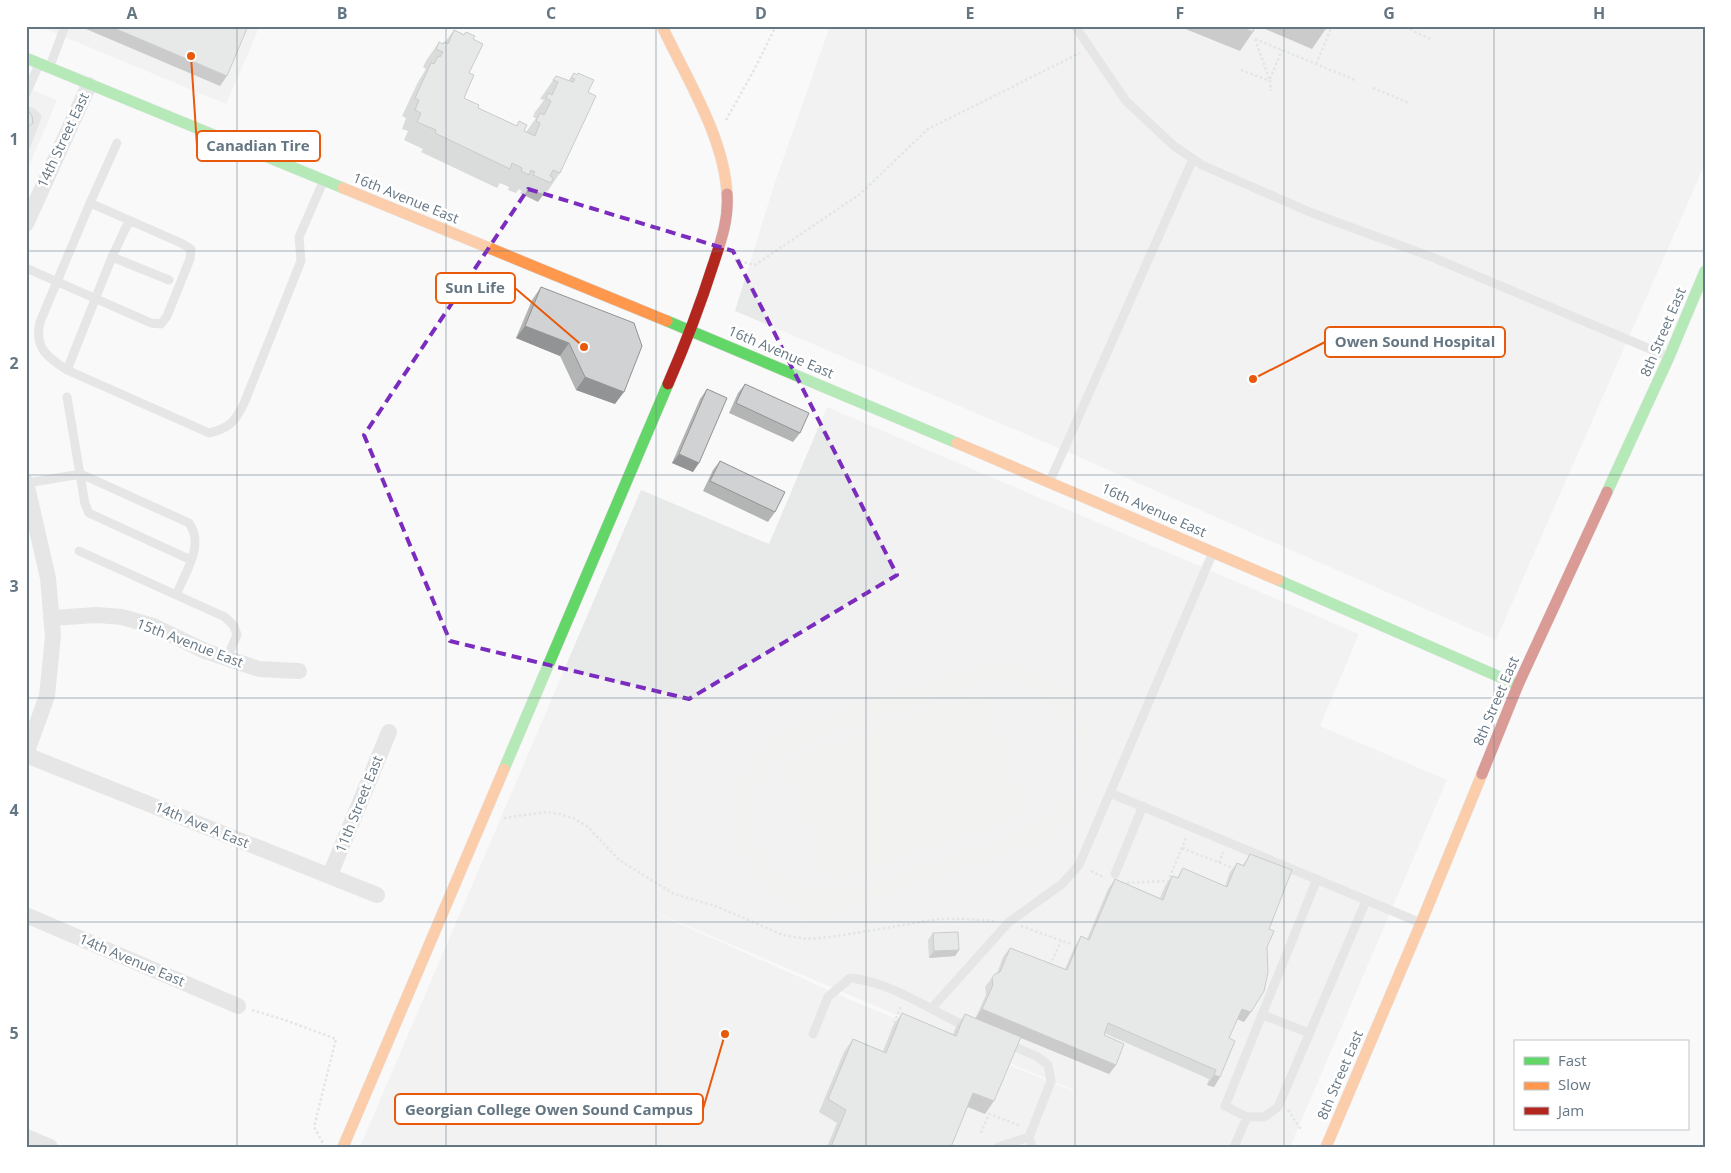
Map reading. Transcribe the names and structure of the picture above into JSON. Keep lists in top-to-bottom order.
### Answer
{
  "streets": {
    "street": [
      "14th Street East",
      "16th Avenue East",
      "8th Street East",
      "15th Avenue East",
      "11th Street East",
      "14th Ave A East",
      "14th Avenue East"
    ]
  },
  "crossings": [
    ["14th Street East", "16th Avenue East"],
    ["16th Avenue East", "8th Street East"],
    ["11th Street East", "14th Ave A East"]
  ],
  "places": [
    "Canadian Tire",
    "Sun Life",
    "Owen Sound Hospital",
    "Georgian College Owen Sound Campus"
  ],
  "legend": ["Fast", "Slow", "Jam"],
  "grid": {
    "columns": [
      "A",
      "B",
      "C",
      "D",
      "E",
      "F",
      "G",
      "H"
    ],
    "rows": [
      "1",
      "2",
      "3",
      "4",
      "5"
    ]
  }
}
